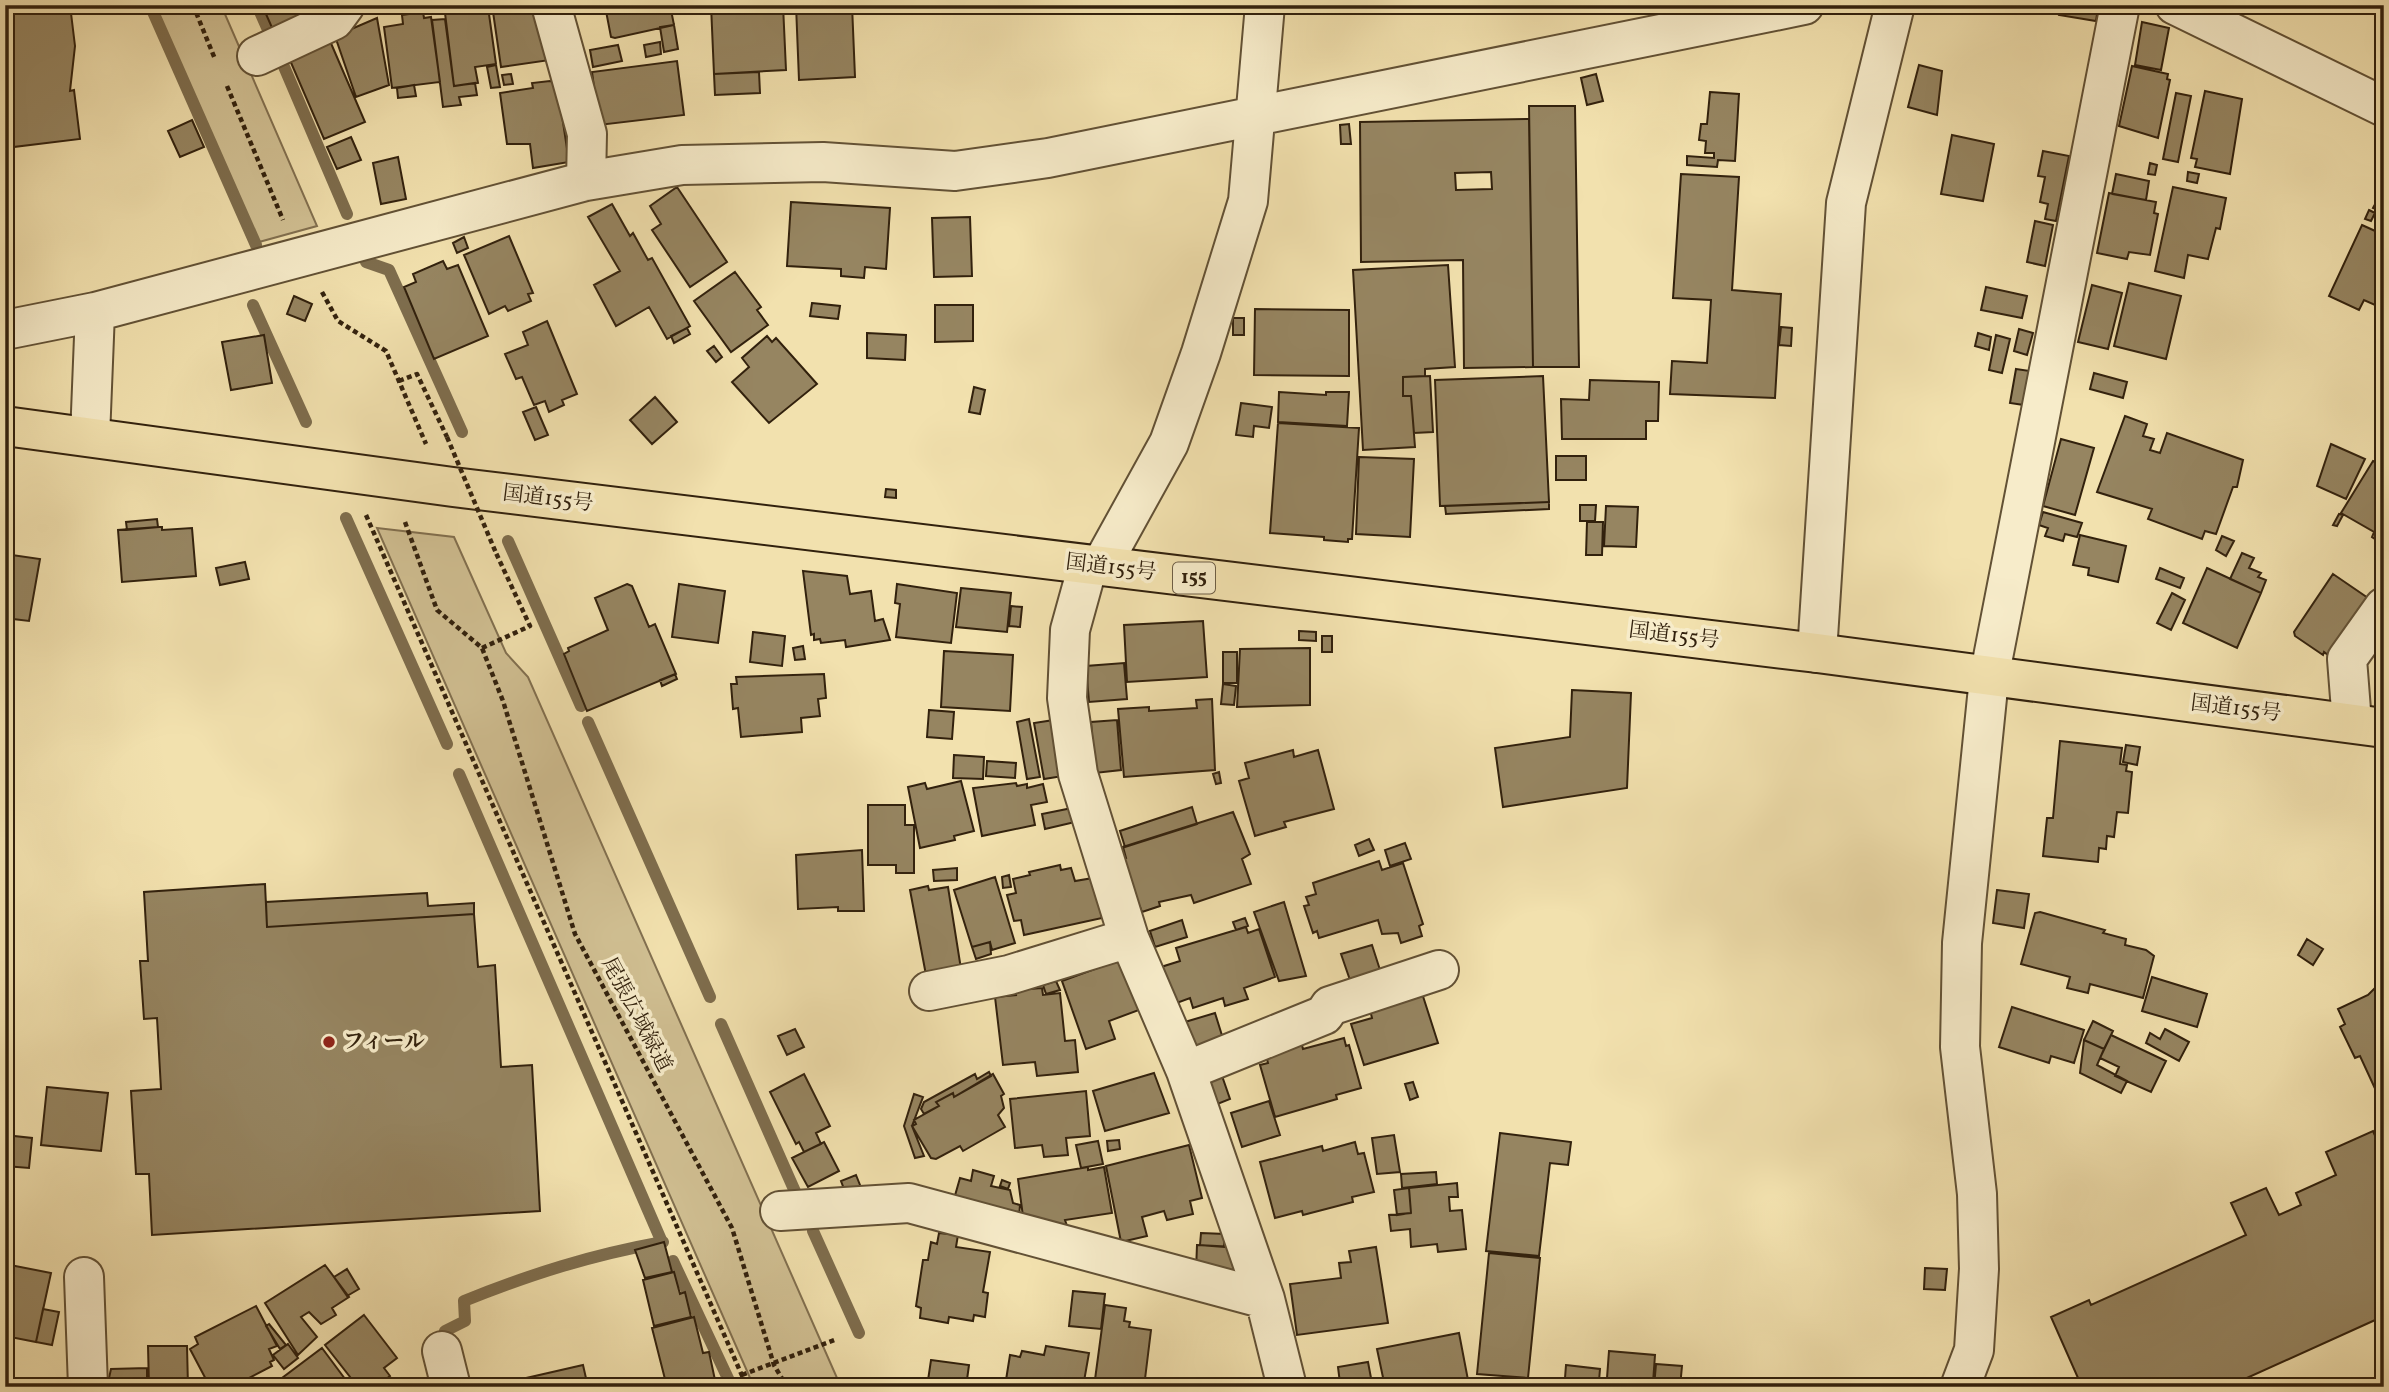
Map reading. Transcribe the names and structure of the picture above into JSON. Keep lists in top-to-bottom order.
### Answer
{
  "streets": {
    "highway": ["国道155号", "155"],
    "path": ["尾張広域緑道"]
  },
  "places": ["フィール"]
}
